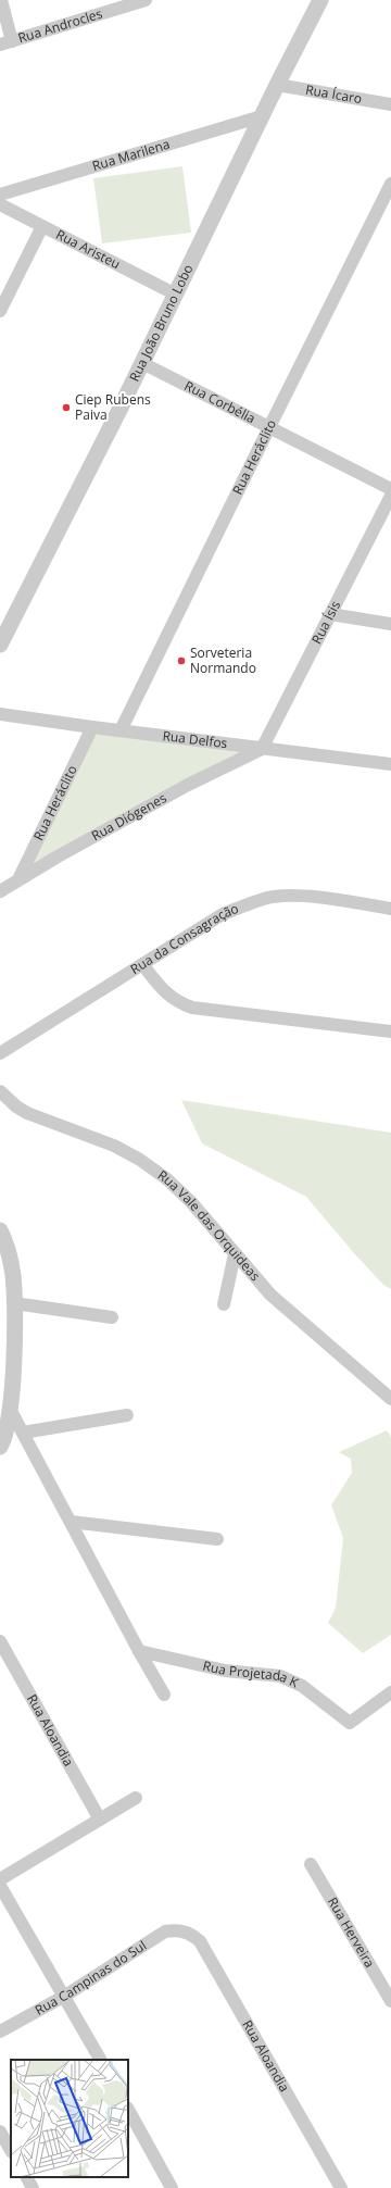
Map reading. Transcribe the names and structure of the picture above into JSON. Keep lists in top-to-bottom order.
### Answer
{
  "streets": {
    "street": [
      "Rua Androcles",
      "Rua Ícaro",
      "Rua Marilena",
      "Rua Aristeu",
      "Rua João Bruno Lobo",
      "Rua Corbélia",
      "Rua Heráclito",
      "Rua Ísis",
      "Rua Delfos",
      "Rua Diógenes",
      "Rua da Consagração",
      "Rua Vale das Orquideas",
      "Rua Projetada K",
      "Rua Aloandia",
      "Rua Herveira",
      "Rua Campinas do Sul"
    ]
  },
  "crossings": [
    ["Rua Ícaro", "Rua João Bruno Lobo"],
    ["Rua Marilena", "Rua João Bruno Lobo"],
    ["Rua Aristeu", "Rua João Bruno Lobo"],
    ["Rua João Bruno Lobo", "Rua Corbélia"],
    ["Rua Corbélia", "Rua Heráclito"],
    ["Rua Heráclito", "Rua Delfos"],
    ["Rua Heráclito", "Rua Diógenes"],
    ["Rua Ísis", "Rua Delfos"],
    ["Rua Ísis", "Rua Diógenes"],
    ["Rua Delfos", "Rua Diógenes"],
    ["Rua Aloandia", "Rua Campinas do Sul"]
  ],
  "places": ["Ciep Rubens Paiva", "Sorveteria Normando"]
}
